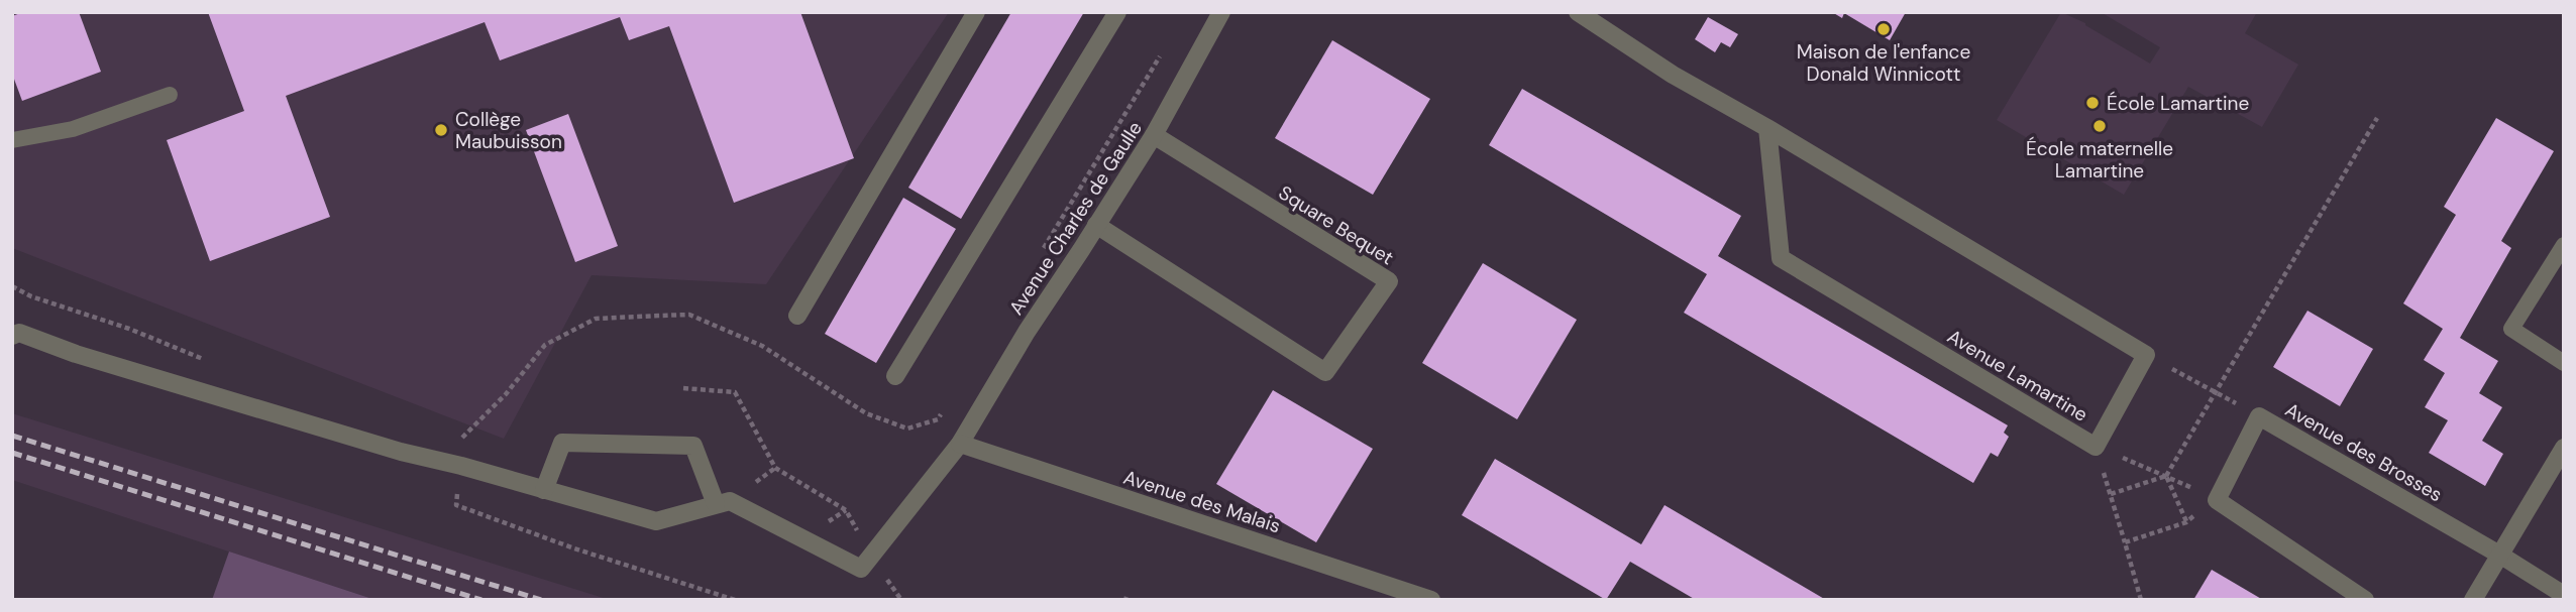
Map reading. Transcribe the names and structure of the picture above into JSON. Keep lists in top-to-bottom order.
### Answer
{
  "streets": {
    "street": [
      "Avenue Charles de Gaulle",
      "Square Bequet",
      "Avenue Lamartine",
      "Avenue des Brosses",
      "Avenue des Malais"
    ]
  },
  "crossings": [
    ["Avenue Charles de Gaulle", "Square Bequet"],
    ["Avenue Charles de Gaulle", "Avenue des Malais"]
  ],
  "places": [
    "Maison de l'enfance Donald Winnicott",
    "École Lamartine",
    "École maternelle Lamartine",
    "Collège Maubuisson"
  ]
}
